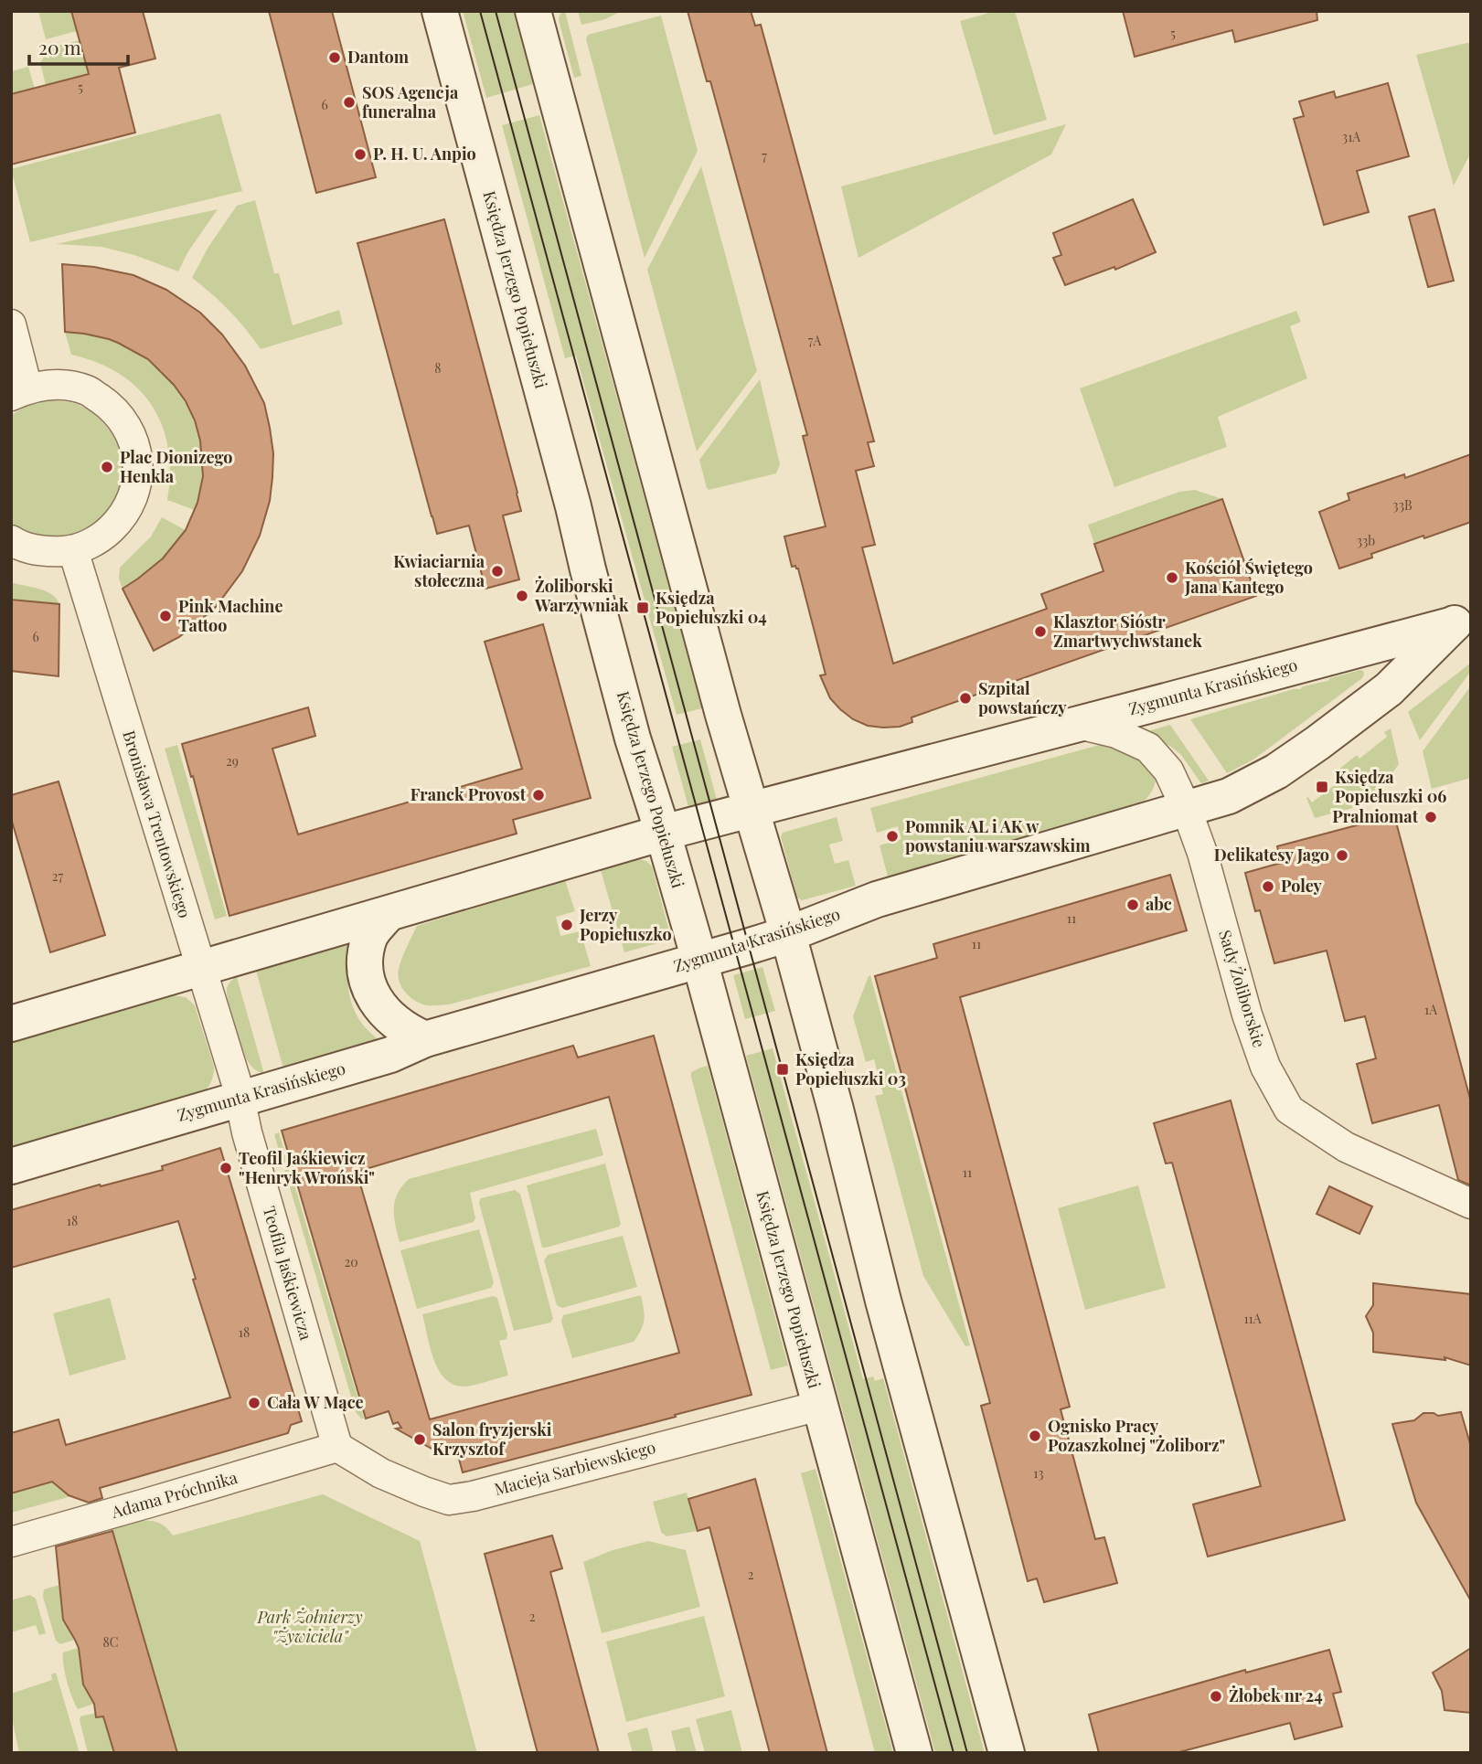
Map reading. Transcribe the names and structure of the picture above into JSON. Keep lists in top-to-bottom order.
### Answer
{
  "streets": {
    "main road": ["Księdza Jerzego Popiełuszki", "Zygmunta Krasińskiego"],
    "street": [
      "Bronisława Trentowskiego",
      "Sady Żoliborskie",
      "Teofila Jaśkiewicza",
      "Macieja Sarbiewskiego",
      "Adama Próchnika"
    ]
  },
  "crossings": [
    ["Księdza Jerzego Popiełuszki", "Zygmunta Krasińskiego"],
    ["Księdza Jerzego Popiełuszki", "Macieja Sarbiewskiego"],
    ["Zygmunta Krasińskiego", "Bronisława Trentowskiego"],
    ["Zygmunta Krasińskiego", "Sady Żoliborskie"],
    ["Zygmunta Krasińskiego", "Teofila Jaśkiewicza"],
    ["Bronisława Trentowskiego", "Teofila Jaśkiewicza"],
    ["Teofila Jaśkiewicza", "Macieja Sarbiewskiego"],
    ["Teofila Jaśkiewicza", "Adama Próchnika"],
    ["Macieja Sarbiewskiego", "Adama Próchnika"]
  ],
  "parks": ["Park Żołnierzy \"Żywiciela\""],
  "places": {
    "other": [
      "Dantom",
      "SOS Agencja funeralna",
      "P. H. U. Anpio",
      "Plac Dionizego Henkla",
      "Kwiaciarnia stołeczna",
      "Kościół Świętego Jana Kantego",
      "Żoliborski Warzywniak",
      "Pink Machine Tattoo",
      "Klasztor Sióstr Zmartwychwstanek",
      "Szpital powstańczy",
      "Franck Provost",
      "Pralniomat",
      "Pomnik AL i AK w powstaniu warszawskim",
      "Delikatesy Jago",
      "Poley",
      "abc",
      "Jerzy Popiełuszko",
      "Teofil Jaśkiewicz \"Henryk Wroński\"",
      "Cała W Mące",
      "Ognisko Pracy Pozaszkolnej \"Żoliborz\"",
      "Salon fryzjerski Krzysztof",
      "Żłobek nr 24"
    ],
    "transit": ["Księdza Popiełuszki 04", "Księdza Popiełuszki 06", "Księdza Popiełuszki 03"]
  },
  "house_numbers": [
    "5",
    "5",
    "6",
    "31A",
    "7",
    "7A",
    "8",
    "33B",
    "33b",
    "6",
    "29",
    "27",
    "11",
    "11",
    "1A",
    "11",
    "18",
    "20",
    "11A",
    "18",
    "13",
    "2",
    "2",
    "8C"
  ],
  "scale_bar": "20 m"
}
